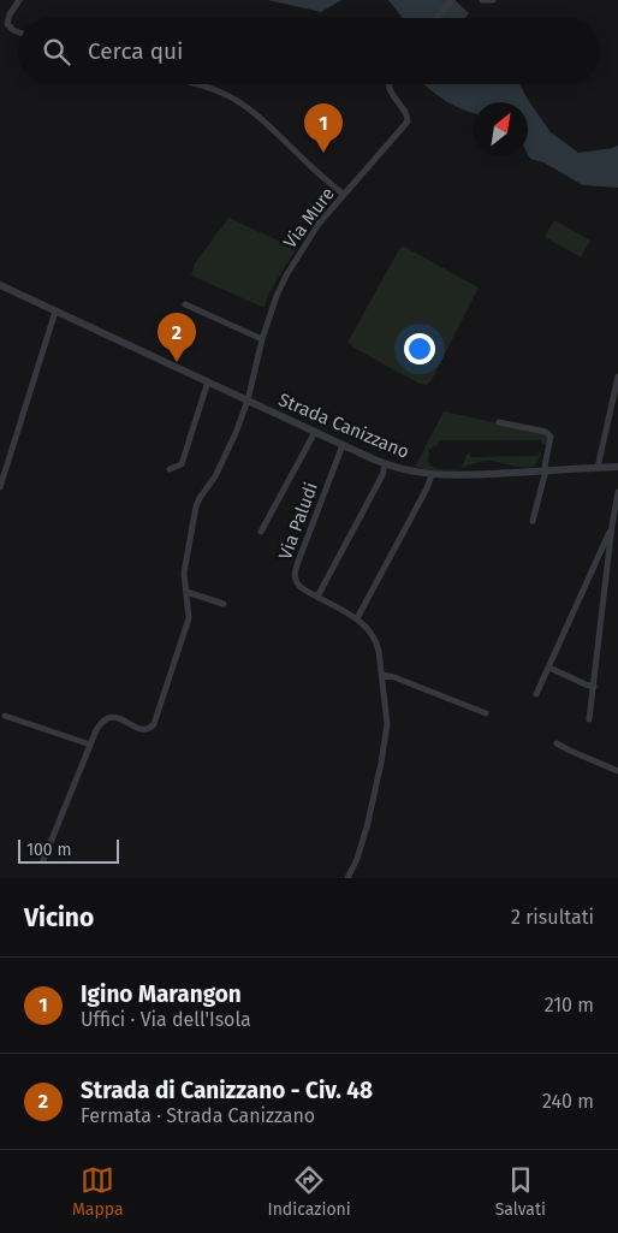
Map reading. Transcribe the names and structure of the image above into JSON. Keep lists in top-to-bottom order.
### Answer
{
  "streets": {
    "street": ["Via Mure", "Strada Canizzano", "Via Paludi"]
  },
  "crossings": [
    ["Via Mure", "Strada Canizzano"],
    ["Strada Canizzano", "Via Paludi"]
  ],
  "scale_bar": "100 m",
  "north": "top right",
  "page": {
    "search": "Cerca qui",
    "pins": ["1", "2"],
    "scale": "100 m",
    "heading": ["Vicino", "2 risultati"],
    "list": [
      {
        "mark": "1",
        "name": "Igino Marangon",
        "note": "Uffici · Via dell'Isola",
        "value": "210 m"
      },
      {
        "mark": "2",
        "name": "Strada di Canizzano - Civ. 48",
        "note": "Fermata · Strada Canizzano",
        "value": "240 m"
      }
    ],
    "nav": ["Mappa", "Indicazioni", "Salvati"]
  }
}
